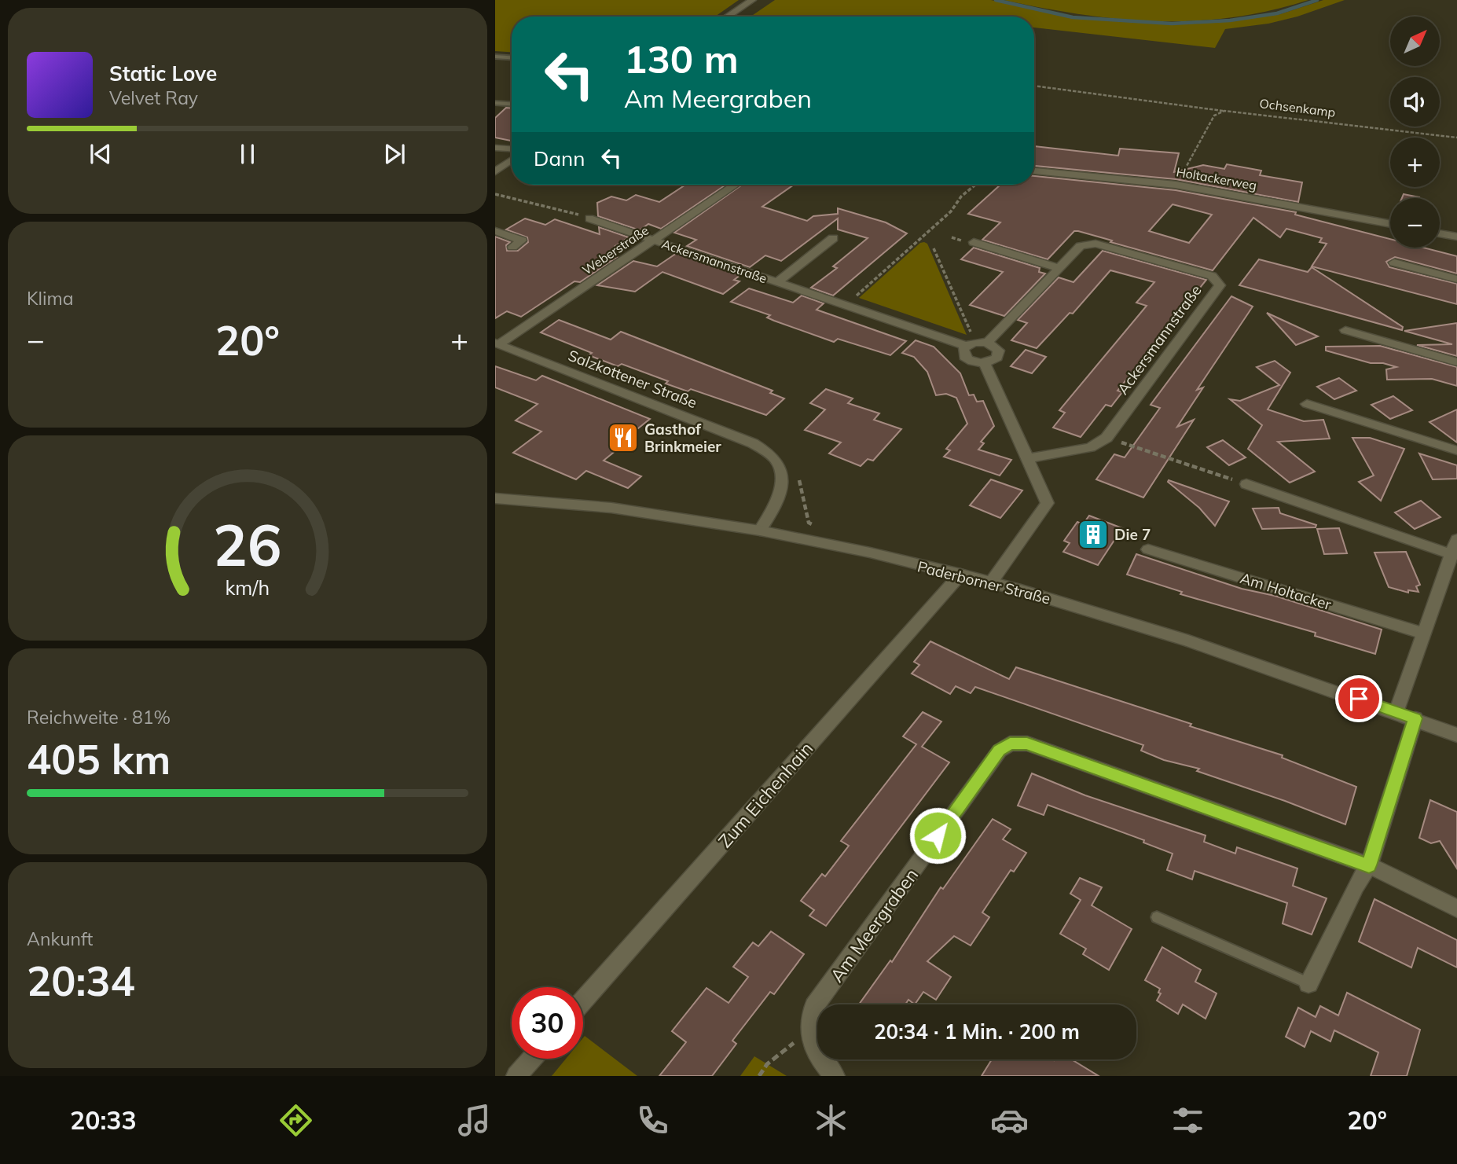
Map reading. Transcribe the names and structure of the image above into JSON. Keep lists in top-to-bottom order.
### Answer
{
  "streets": {
    "street": [
      "Holtackerweg",
      "Weberstraße",
      "Ackersmannstraße",
      "Salzkottener Straße",
      "Paderborner Straße",
      "Am Holtacker",
      "Zum Eichenhain",
      "Am Meergraben"
    ],
    "path": ["Ochsenkamp"]
  },
  "crossings": [
    ["Weberstraße", "Ackersmannstraße"],
    ["Weberstraße", "Salzkottener Straße"],
    ["Salzkottener Straße", "Paderborner Straße"],
    ["Paderborner Straße", "Zum Eichenhain"]
  ],
  "places": {
    "restaurant": ["Gasthof Brinkmeier"],
    "building": ["Die 7"]
  },
  "north": "top right",
  "page": {
    "map_buttons": ["+", "−"],
    "turn": ["130 m", "Am Meergraben"],
    "song": ["Static Love", "Velvet Ray"],
    "then": "Dann",
    "tile": [
      "Klima",
      ["Reichweite · 81%", "405 km"],
      ["Ankunft", "20:34"]
    ],
    "heat": ["−", "20°", "+"],
    "limit": "30",
    "trip": "20:34 · 1 Min. · 200 m",
    "tabs": ["20:33", "20°"],
    "gauge": ["26", "km/h"]
  }
}
